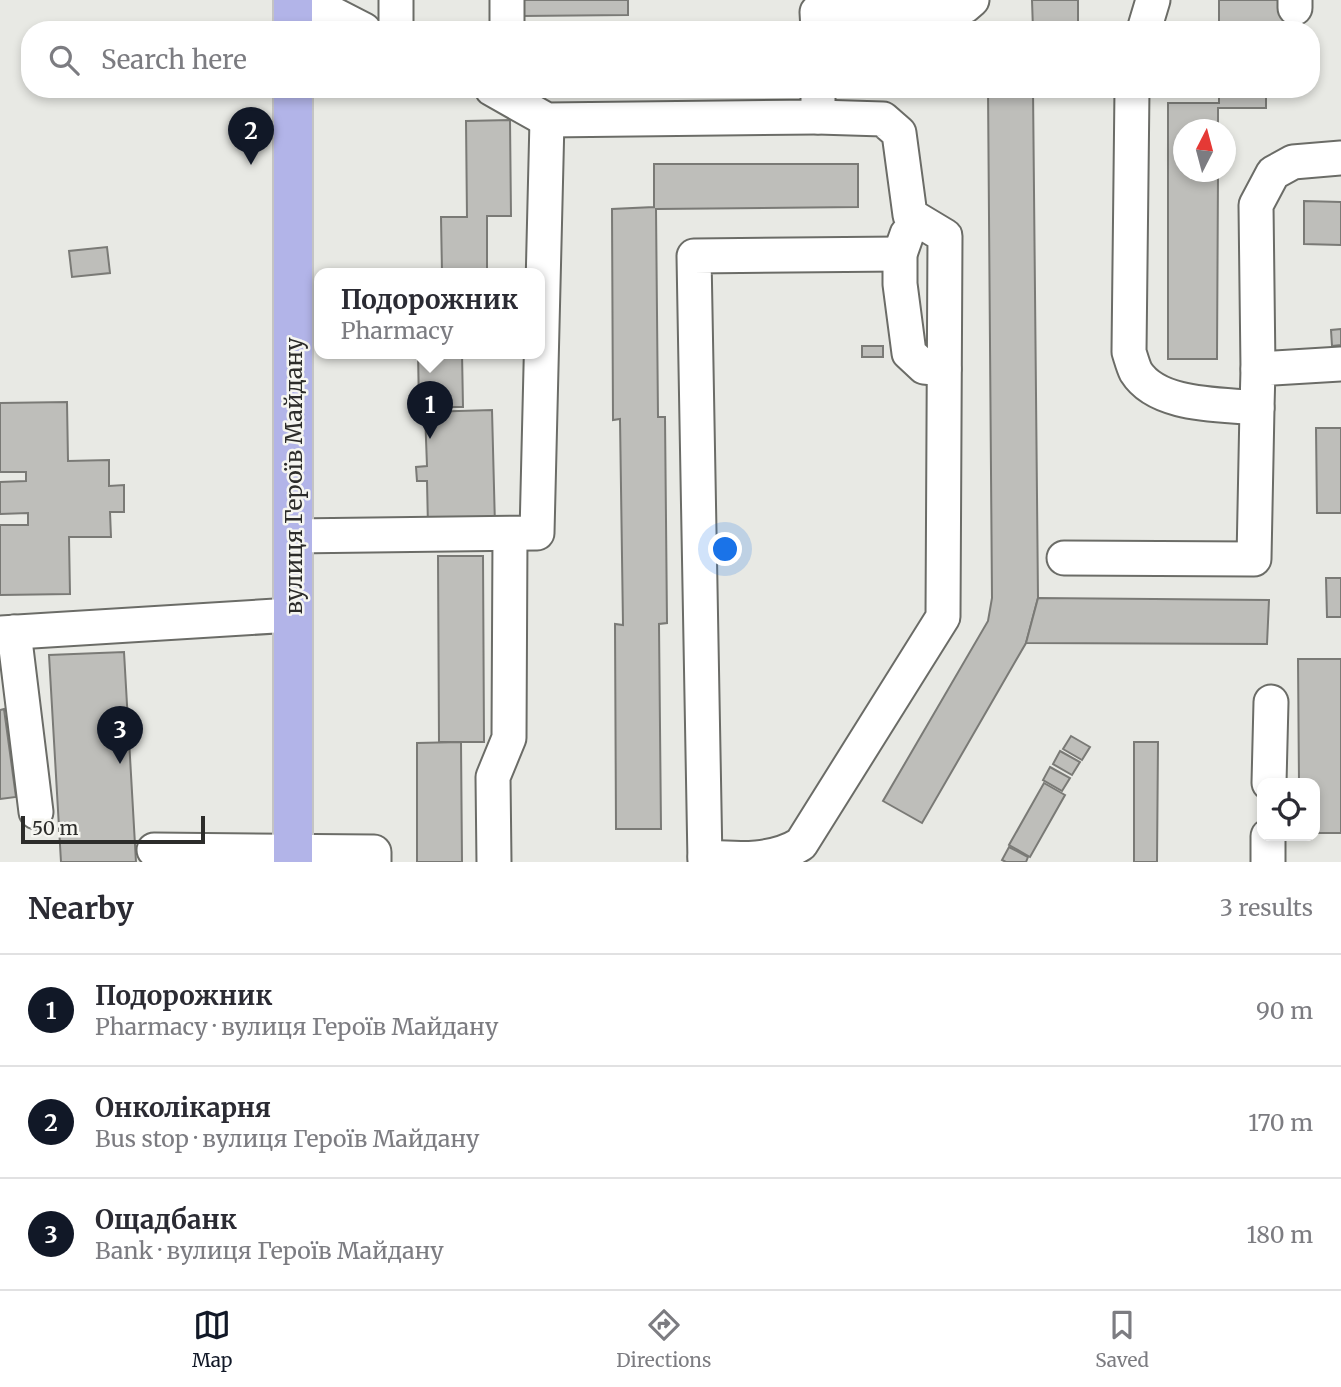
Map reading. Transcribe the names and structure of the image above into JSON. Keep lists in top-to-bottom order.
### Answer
{
  "streets": {
    "main road": ["вулиця Героїв Майдану"]
  },
  "scale_bar": "50 m",
  "north": "top",
  "page": {
    "search": "Search here",
    "pins": ["2", "1", "3"],
    "popup": ["Подорожник", "Pharmacy"],
    "scale": "50 m",
    "heading": ["Nearby", "3 results"],
    "list": [
      {
        "mark": "1",
        "name": "Подорожник",
        "note": "Pharmacy · вулиця Героїв Майдану",
        "value": "90 m"
      },
      {
        "mark": "2",
        "name": "Онколікарня",
        "note": "Bus stop · вулиця Героїв Майдану",
        "value": "170 m"
      },
      {
        "mark": "3",
        "name": "Ощадбанк",
        "note": "Bank · вулиця Героїв Майдану",
        "value": "180 m"
      }
    ],
    "nav": ["Map", "Directions", "Saved"]
  }
}
